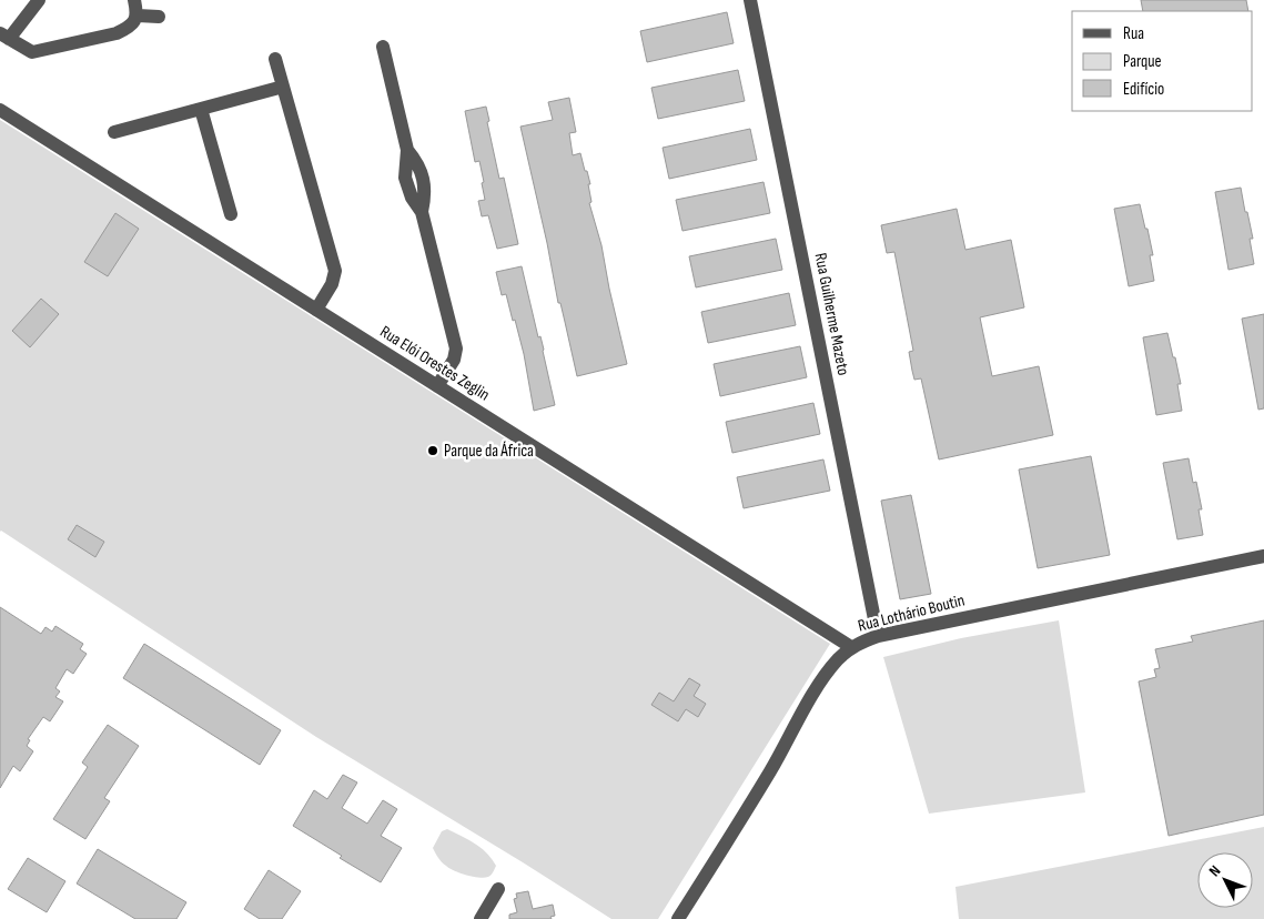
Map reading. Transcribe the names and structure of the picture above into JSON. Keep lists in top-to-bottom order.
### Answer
{
  "streets": {
    "street": ["Rua Guilherme Mazeto", "Rua Elói Orestes Zeglin", "Rua Lothário Boutin"]
  },
  "crossings": [
    ["Rua Guilherme Mazeto", "Rua Lothário Boutin"],
    ["Rua Elói Orestes Zeglin", "Rua Lothário Boutin"]
  ],
  "places": ["Parque da África"],
  "legend": ["Rua", "Parque", "Edifício"],
  "north": "top left"
}
